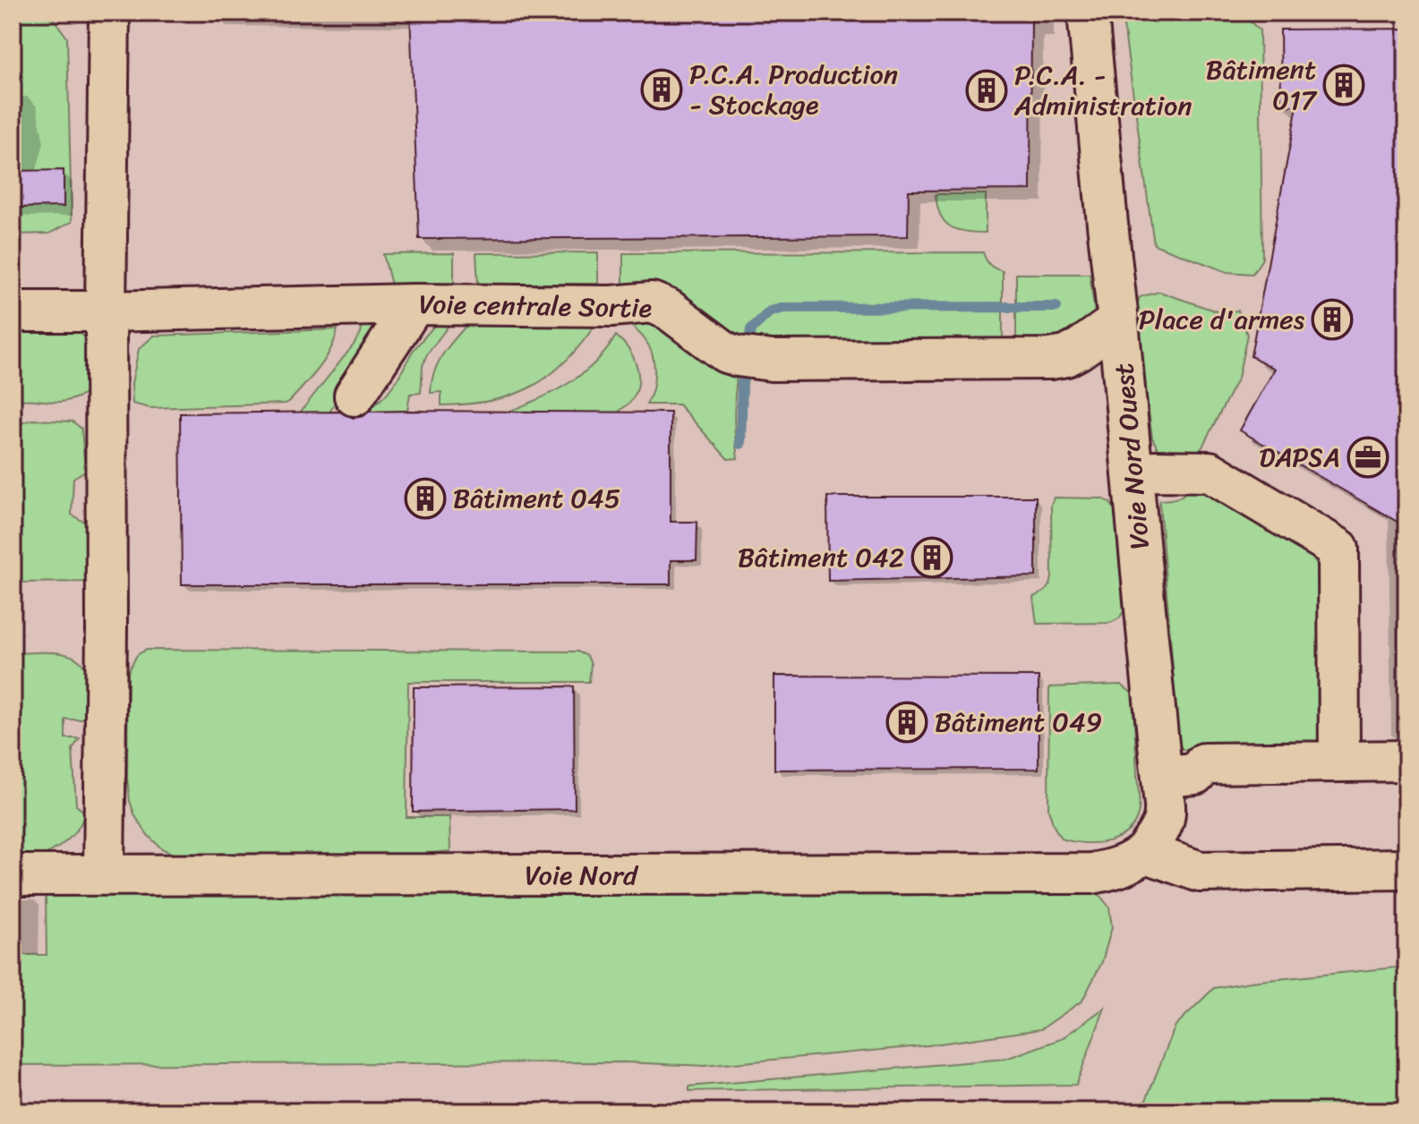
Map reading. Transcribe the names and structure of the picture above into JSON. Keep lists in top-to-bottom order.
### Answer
{
  "streets": {
    "street": ["Voie centrale Sortie", "Voie Nord Ouest", "Voie Nord"]
  },
  "crossings": [
    ["Voie centrale Sortie", "Voie Nord Ouest"],
    ["Voie Nord Ouest", "Voie Nord"]
  ],
  "places": {
    "building": [
      "Bâtiment 017",
      "P.C.A. Production - Stockage",
      "P.C.A. - Administration",
      "Place d'armes",
      "Bâtiment 045",
      "Bâtiment 042",
      "Bâtiment 049"
    ],
    "office": ["DAPSA"]
  }
}
